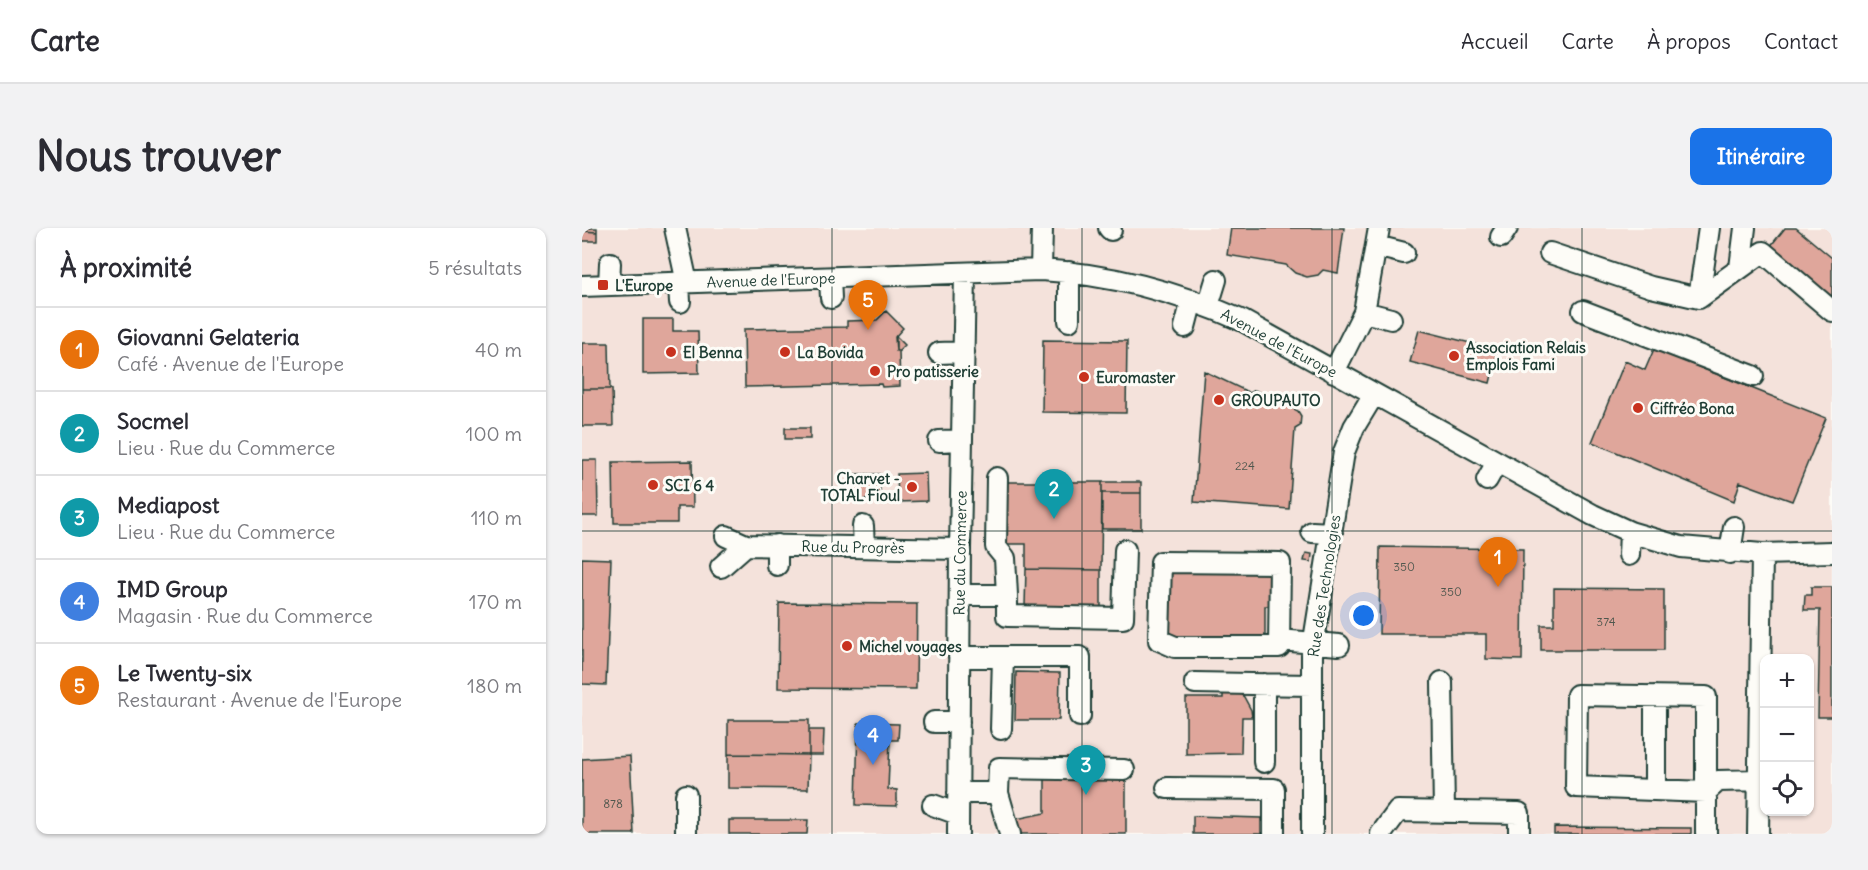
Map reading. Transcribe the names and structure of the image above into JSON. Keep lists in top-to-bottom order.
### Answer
{
  "streets": {
    "street": [
      "Avenue de l'Europe",
      "Rue du Progrès",
      "Rue du Commerce",
      "Rue des Technologies"
    ]
  },
  "crossings": [
    ["Avenue de l'Europe", "Rue du Commerce"],
    ["Avenue de l'Europe", "Rue des Technologies"],
    ["Rue du Progrès", "Rue du Commerce"]
  ],
  "places": {
    "transit": ["L'Europe"],
    "other": [
      "El Benna",
      "La Bovida",
      "Association Relais Emplois Fami",
      "Pro patisserie",
      "Euromaster",
      "GROUPAUTO",
      "Ciffréo Bona",
      "SCI 6 4",
      "Charvet - TOTAL Fioul",
      "Michel voyages"
    ]
  },
  "house_numbers": [
    "224",
    "350",
    "350",
    "374",
    "878"
  ],
  "page": {
    "header": "Carte",
    "nav": [
      "Accueil",
      "Carte",
      "À propos",
      "Contact"
    ],
    "buttons": "Itinéraire",
    "title": "Nous trouver",
    "heading": ["À proximité", "5 résultats"],
    "pins": [
      "5",
      "2",
      "1",
      "4",
      "3"
    ],
    "list": [
      {
        "mark": "1",
        "name": "Giovanni Gelateria",
        "note": "Café · Avenue de l'Europe",
        "value": "40 m"
      },
      {
        "mark": "2",
        "name": "Socmel",
        "note": "Lieu · Rue du Commerce",
        "value": "100 m"
      },
      {
        "mark": "3",
        "name": "Mediapost",
        "note": "Lieu · Rue du Commerce",
        "value": "110 m"
      },
      {
        "mark": "4",
        "name": "IMD Group",
        "note": "Magasin · Rue du Commerce",
        "value": "170 m"
      },
      {
        "mark": "5",
        "name": "Le Twenty-six",
        "note": "Restaurant · Avenue de l'Europe",
        "value": "180 m"
      }
    ],
    "map_buttons": ["+", "−"]
  }
}
